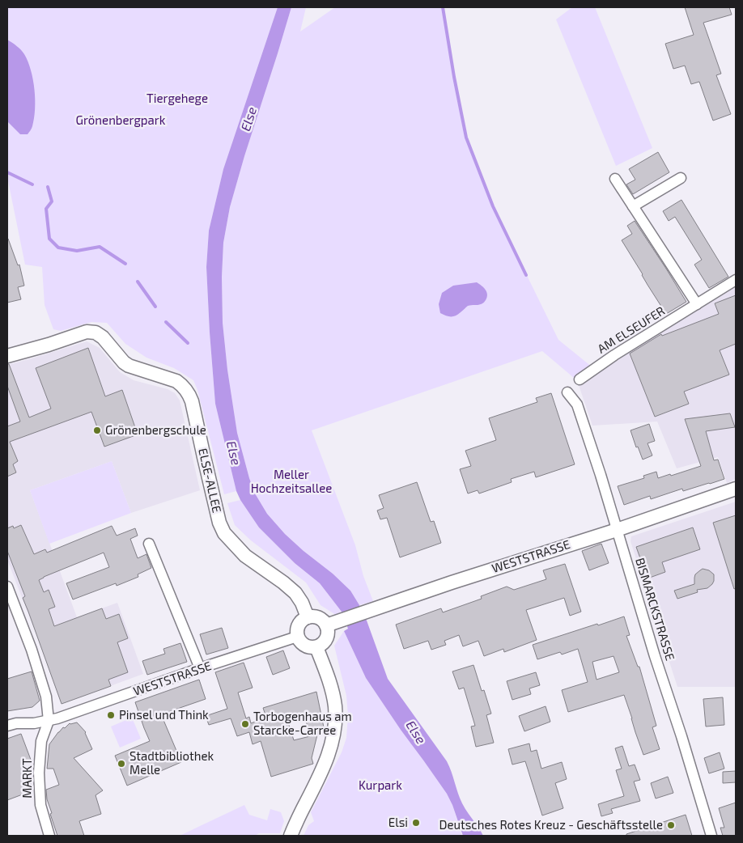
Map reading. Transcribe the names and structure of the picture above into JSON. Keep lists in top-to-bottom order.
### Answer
{
  "streets": {
    "street": [
      "AM ELSEUFER",
      "ELSE-ALLEE",
      "WESTSTRASSE",
      "BISMARCKSTRASSE",
      "MARKT"
    ]
  },
  "crossings": [
    ["ELSE-ALLEE", "WESTSTRASSE"],
    ["WESTSTRASSE", "BISMARCKSTRASSE"],
    ["WESTSTRASSE", "MARKT"]
  ],
  "water": ["Else"],
  "parks": [
    "Tiergehege",
    "Grönenbergpark",
    "Meller Hochzeitsallee",
    "Kurpark"
  ],
  "places": [
    "Grönenbergschule",
    "Pinsel und Think",
    "Torbogenhaus am Starcke-Carree",
    "Stadtbibliothek Melle",
    "Elsi",
    "Deutsches Rotes Kreuz - Geschäftsstelle"
  ]
}
